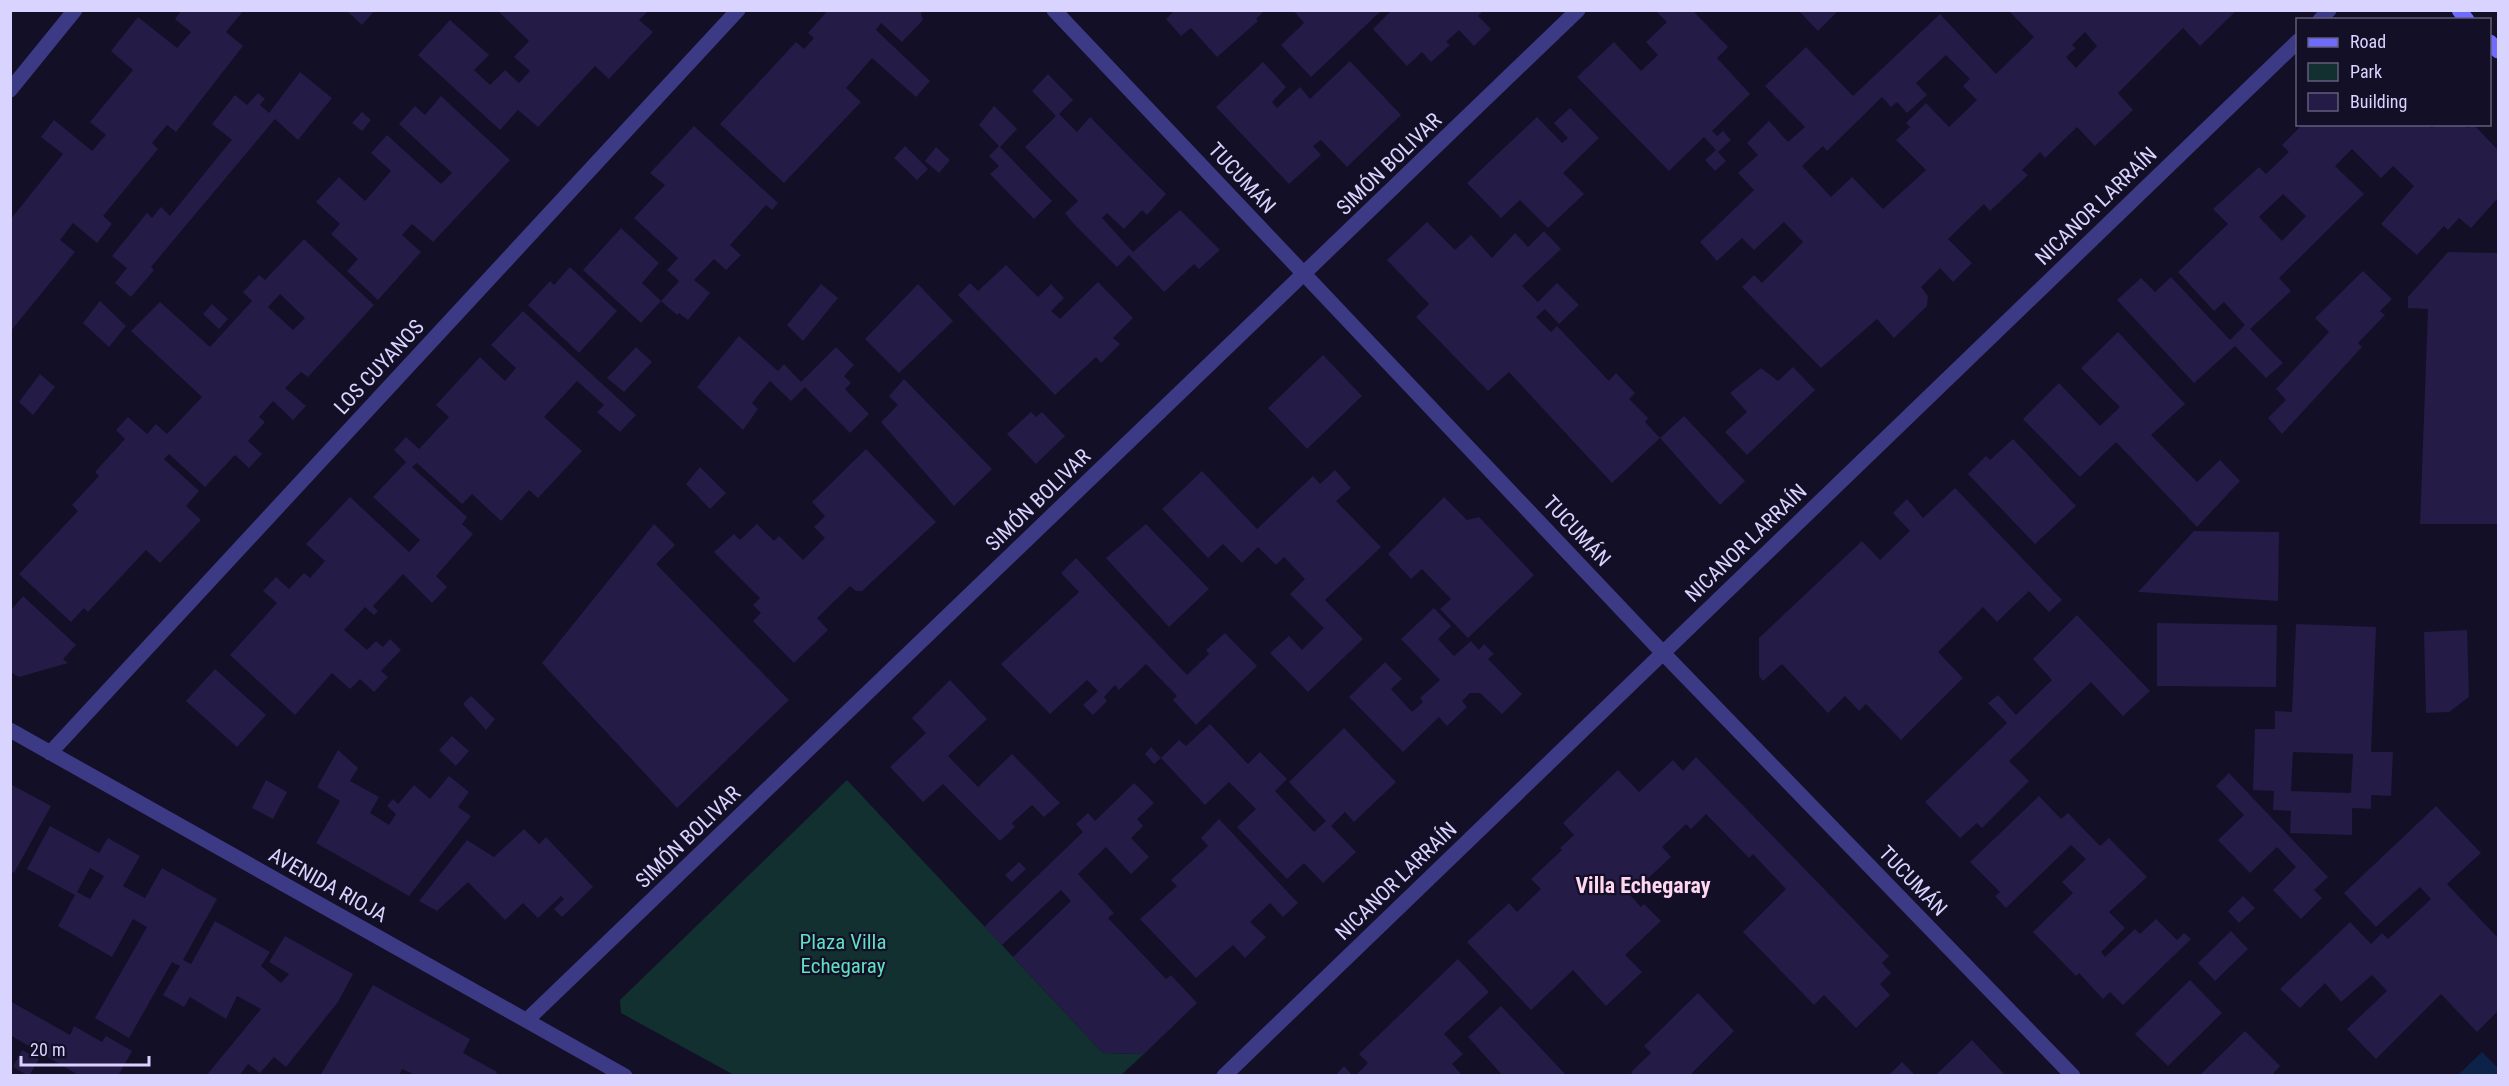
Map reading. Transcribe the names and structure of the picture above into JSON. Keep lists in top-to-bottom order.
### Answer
{
  "streets": {
    "street": [
      "SIMÓN BOLIVAR",
      "TUCUMÁN",
      "NICANOR LARRAÍN",
      "LOS CUYANOS",
      "AVENIDA RIOJA"
    ]
  },
  "crossings": [
    ["SIMÓN BOLIVAR", "TUCUMÁN"],
    ["SIMÓN BOLIVAR", "AVENIDA RIOJA"],
    ["TUCUMÁN", "NICANOR LARRAÍN"],
    ["LOS CUYANOS", "AVENIDA RIOJA"]
  ],
  "districts": ["Villa Echegaray"],
  "parks": ["Plaza Villa Echegaray"],
  "legend": ["Road", "Park", "Building"],
  "scale_bar": "20 m"
}
